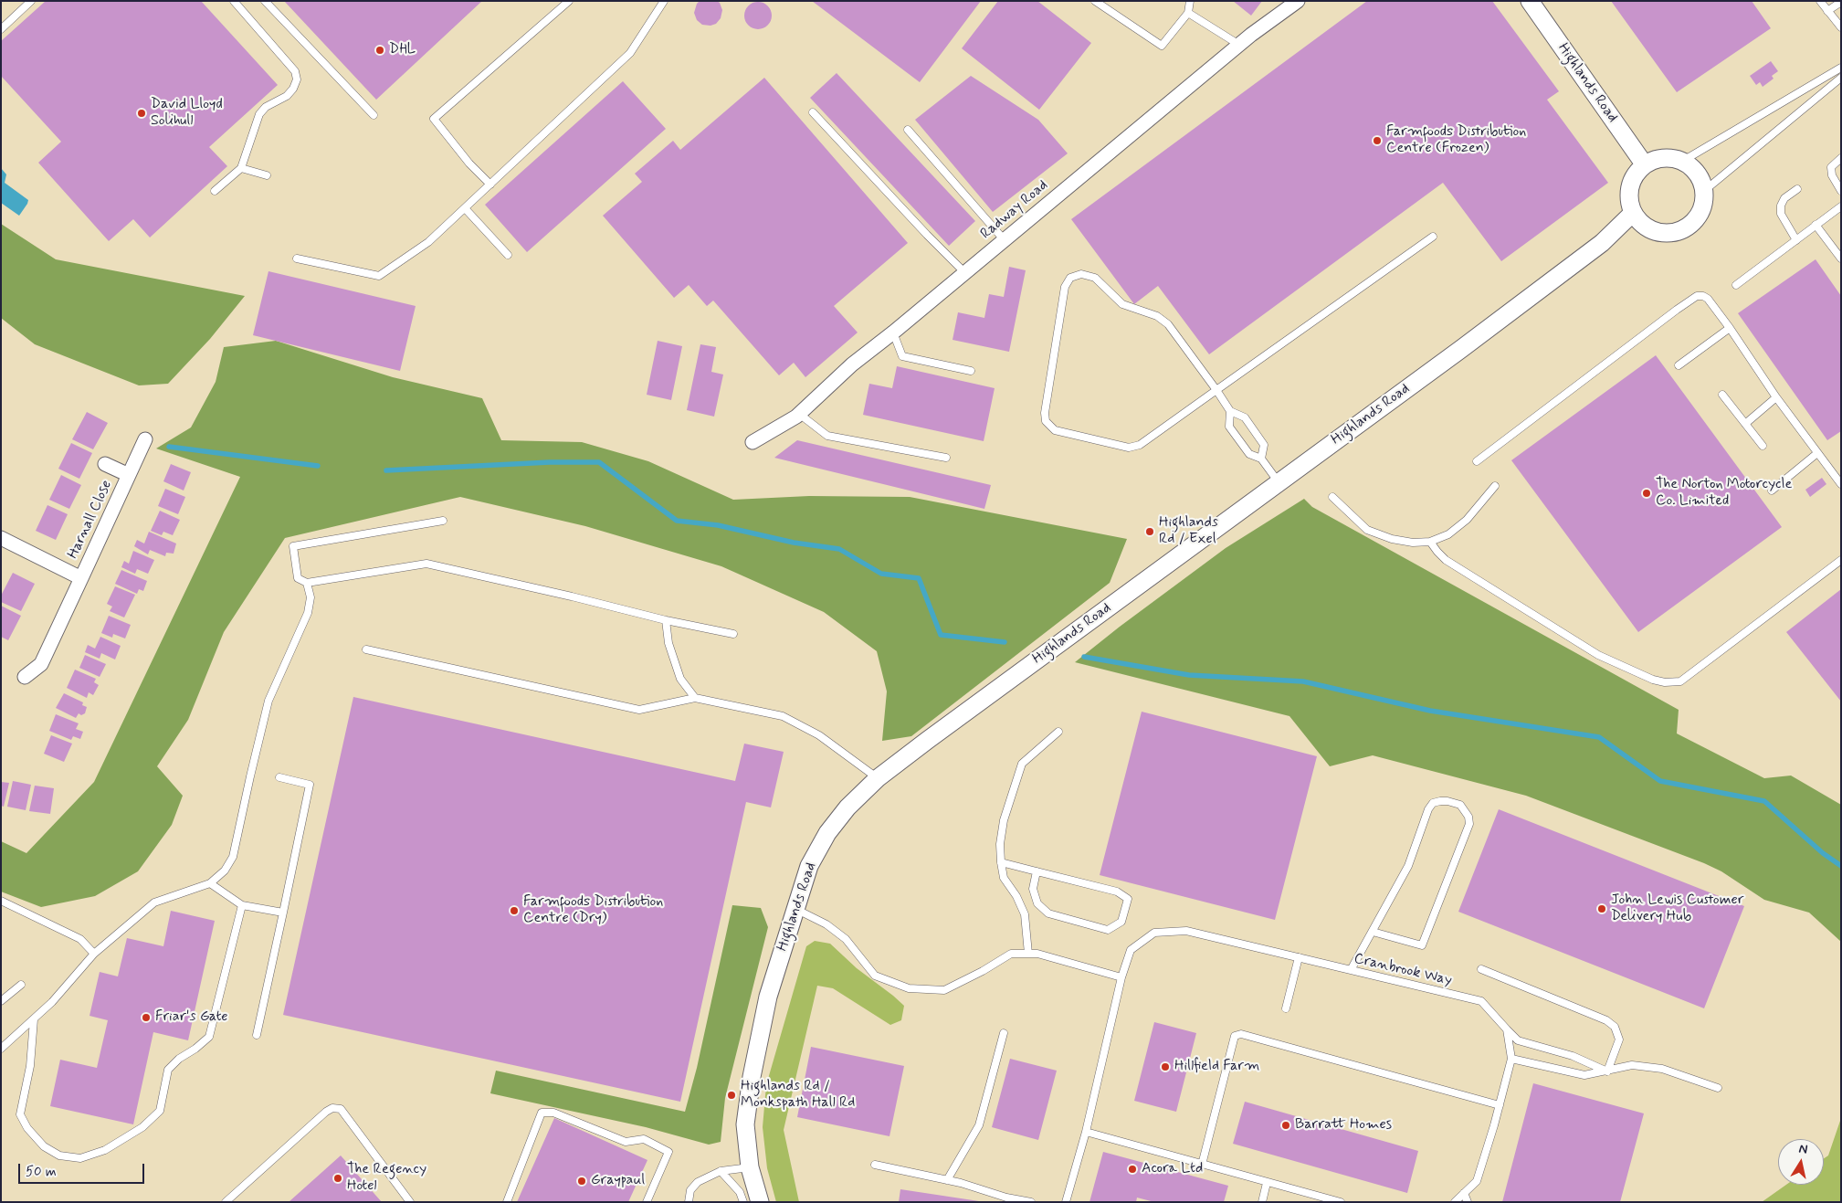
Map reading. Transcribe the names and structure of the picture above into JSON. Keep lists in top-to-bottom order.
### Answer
{
  "streets": {
    "street": ["Highlands Road", "Radway Road", "Harnall Close"],
    "lane": ["Cranbrook Way"]
  },
  "places": [
    "DHL",
    "David Lloyd Solihull",
    "Farmfoods Distribution Centre (Frozen)",
    "The Norton Motorcycle Co. Limited",
    "Highlands Rd / Exel",
    "John Lewis Customer Delivery Hub",
    "Farmfoods Distribution Centre (Dry)",
    "Friar's Gate",
    "Hillfield Farm",
    "Highlands Rd / Monkspath Hall Rd",
    "Barratt Homes",
    "Acora Ltd",
    "The Regency Hotel",
    "Graypaul"
  ],
  "scale_bar": "50 m",
  "north": "top"
}
